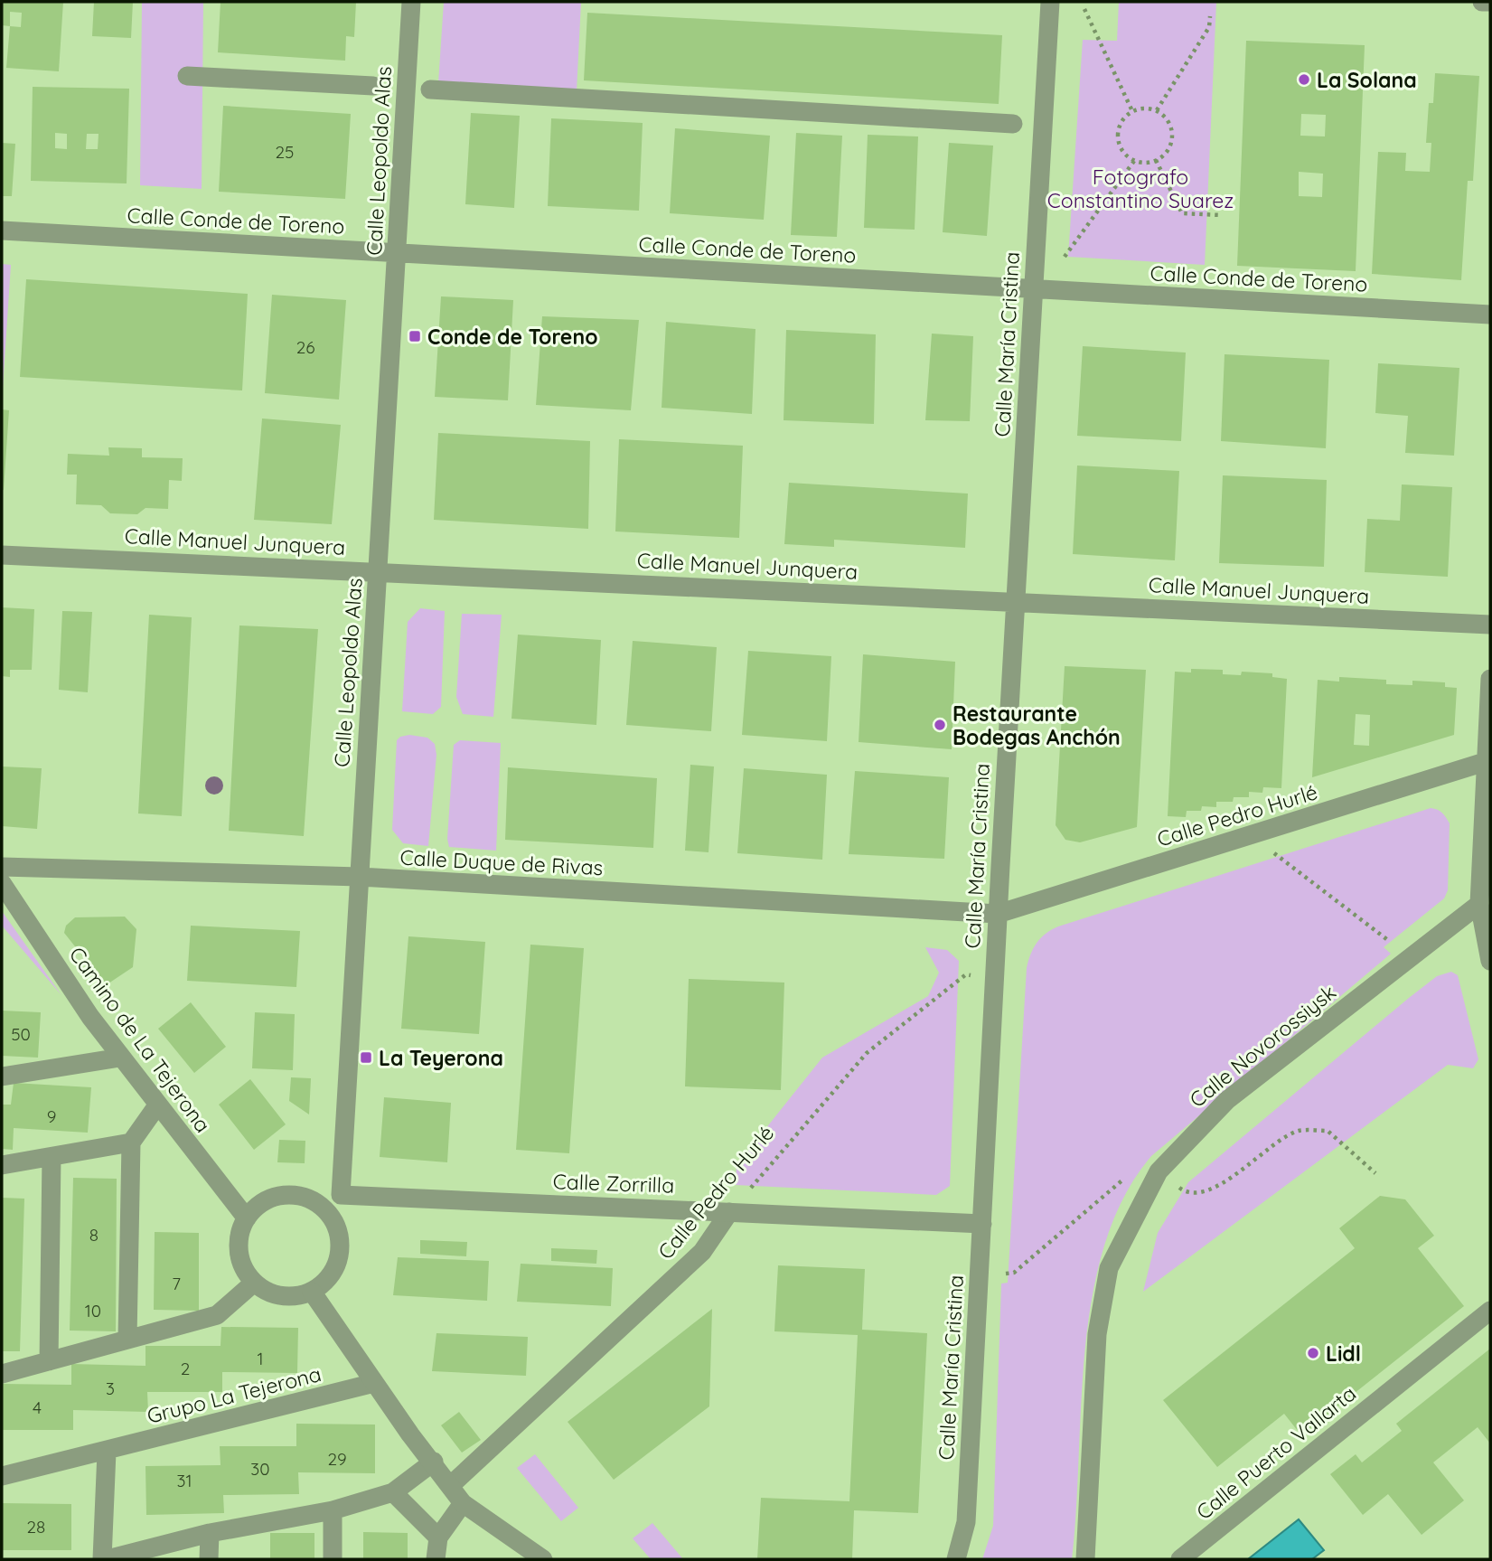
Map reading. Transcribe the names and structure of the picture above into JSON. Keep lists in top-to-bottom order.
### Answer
{
  "streets": {
    "street": [
      "Calle Leopoldo Alas",
      "Calle Conde de Toreno",
      "Calle María Cristina",
      "Calle Manuel Junquera",
      "Calle Pedro Hurlé",
      "Calle Duque de Rivas",
      "Camino de La Tejerona",
      "Calle Novorossiysk",
      "Calle Zorrilla",
      "Grupo La Tejerona",
      "Calle Puerto Vallarta"
    ]
  },
  "crossings": [
    ["Calle Leopoldo Alas", "Calle Conde de Toreno"],
    ["Calle Leopoldo Alas", "Calle Manuel Junquera"],
    ["Calle Leopoldo Alas", "Calle Duque de Rivas"],
    ["Calle Leopoldo Alas", "Calle Zorrilla"],
    ["Calle Conde de Toreno", "Calle María Cristina"],
    ["Calle María Cristina", "Calle Manuel Junquera"],
    ["Calle María Cristina", "Calle Pedro Hurlé"],
    ["Calle María Cristina", "Calle Duque de Rivas"],
    ["Calle María Cristina", "Calle Zorrilla"],
    ["Calle Pedro Hurlé", "Calle Duque de Rivas"],
    ["Calle Pedro Hurlé", "Calle Zorrilla"]
  ],
  "parks": ["Fotografo Constantino Suarez"],
  "places": {
    "other": ["La Solana", "Restaurante Bodegas Anchón", "Lidl"],
    "transit": ["Conde de Toreno", "La Teyerona"]
  },
  "house_numbers": [
    "25",
    "26",
    "50",
    "9",
    "8",
    "7",
    "10",
    "1",
    "2",
    "3",
    "4",
    "29",
    "30",
    "31",
    "28"
  ]
}
